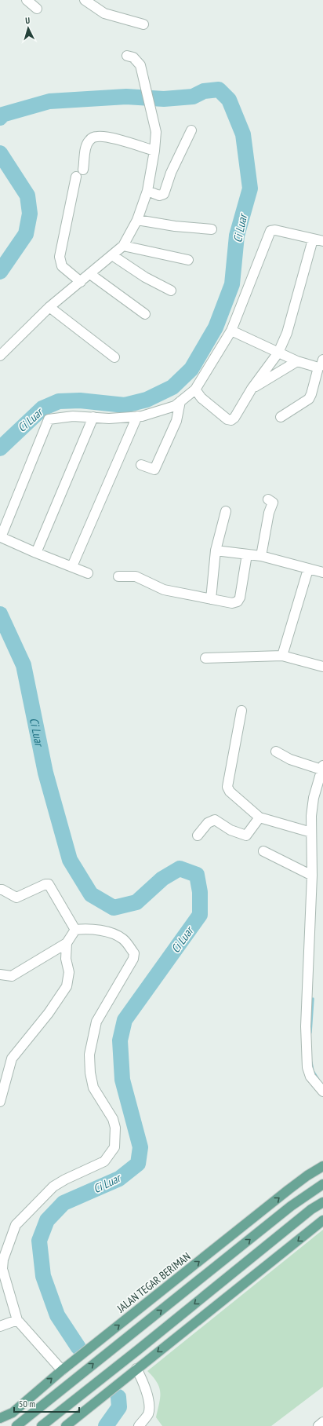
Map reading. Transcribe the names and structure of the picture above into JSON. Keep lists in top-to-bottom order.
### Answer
{
  "streets": {
    "main road": ["JALAN TEGAR BERIMAN"]
  },
  "water": ["Ci Luar"],
  "scale_bar": "50 m",
  "north": "top"
}
